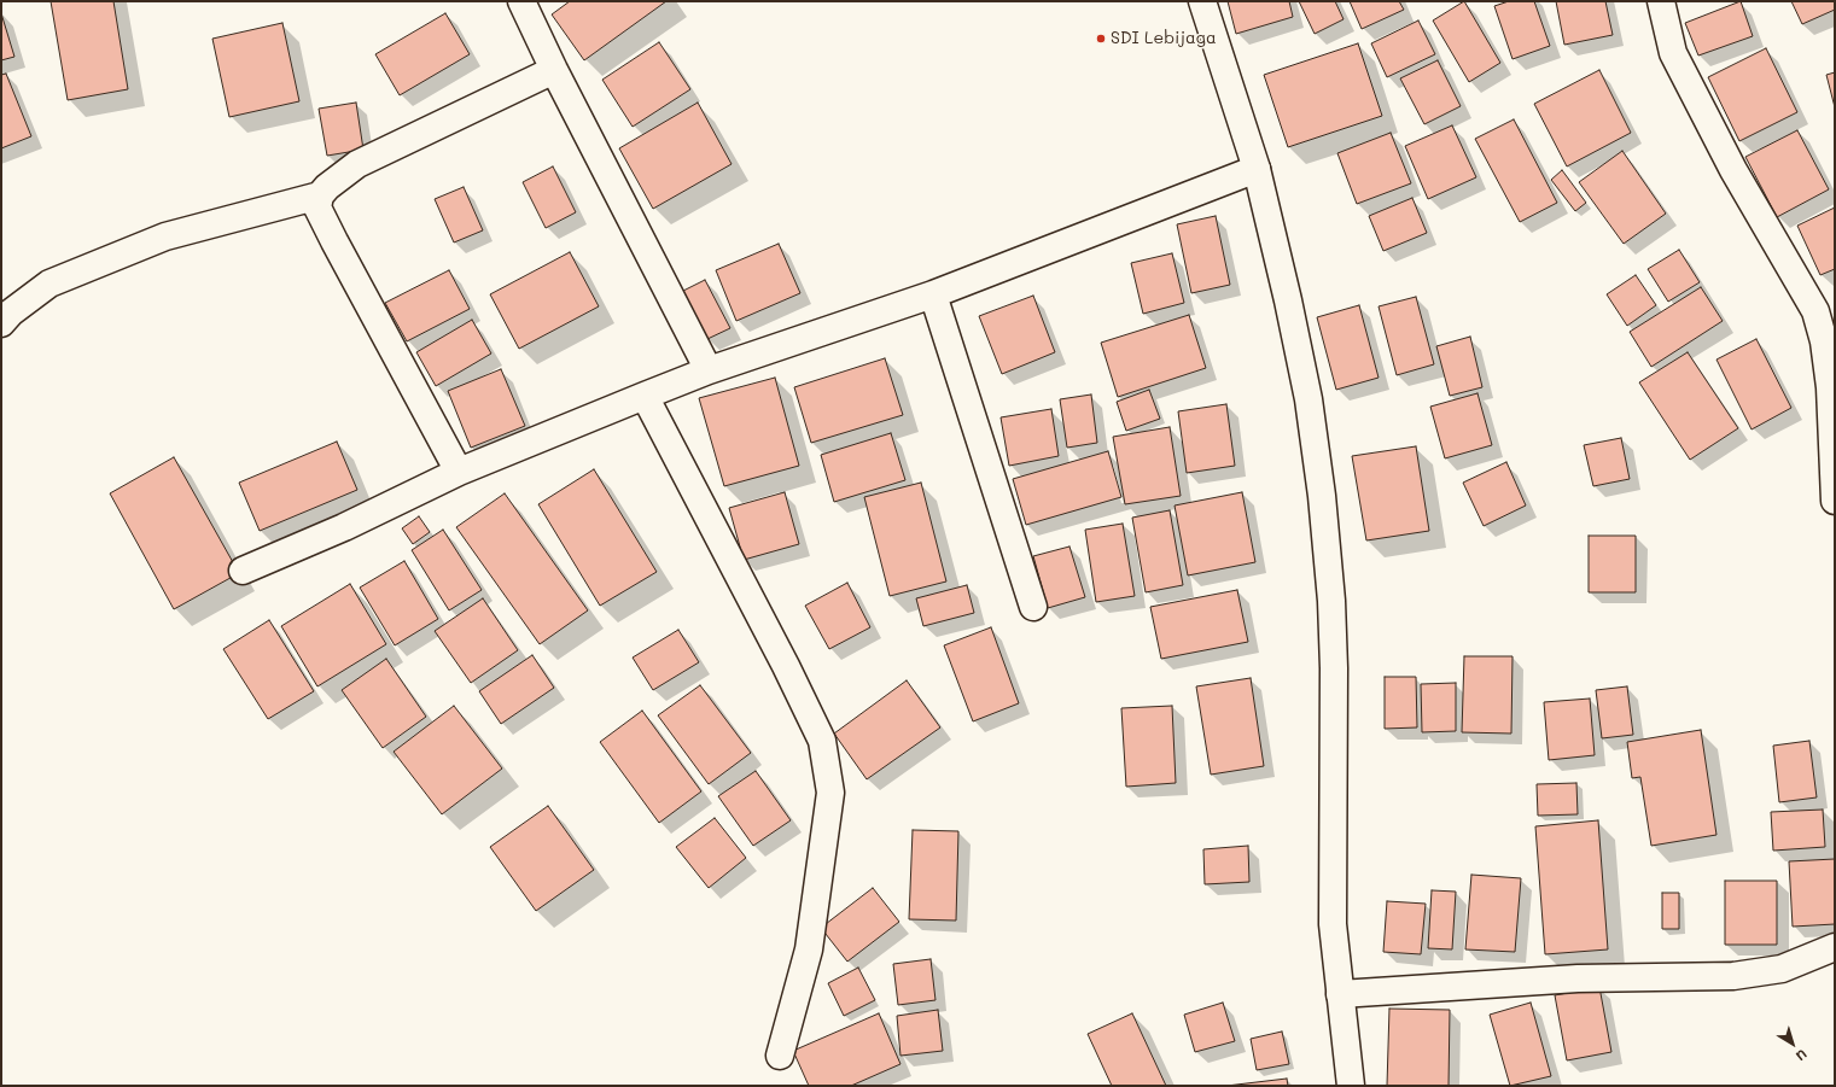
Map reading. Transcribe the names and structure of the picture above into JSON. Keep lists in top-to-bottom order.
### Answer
{
  "places": ["SDI Lebijaga"],
  "north": "bottom right"
}
